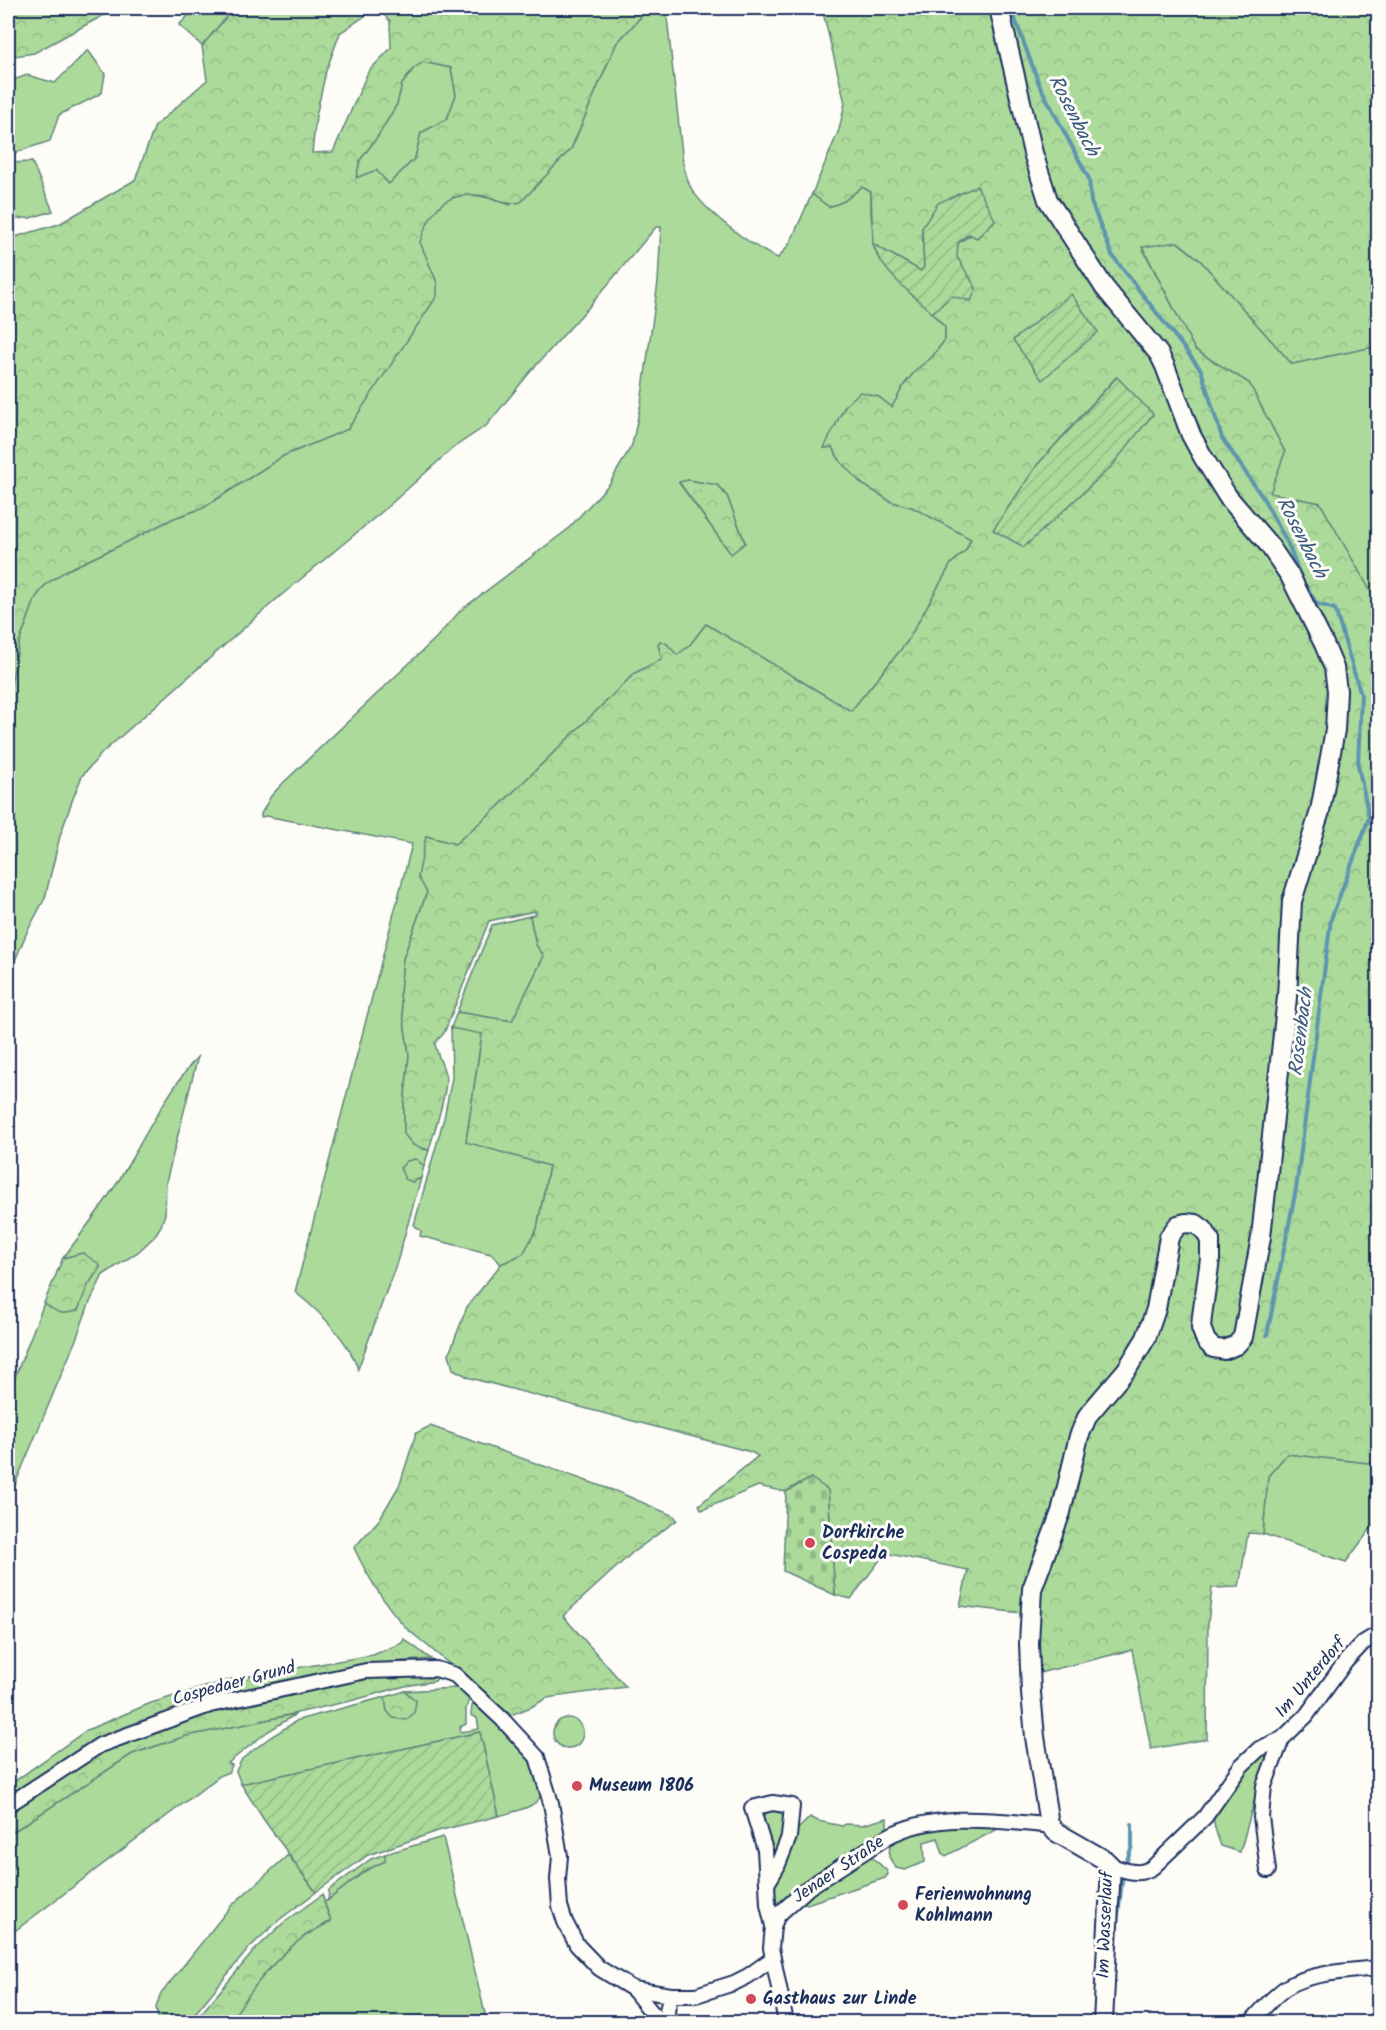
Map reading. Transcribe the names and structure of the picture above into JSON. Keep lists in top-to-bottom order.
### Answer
{
  "streets": {
    "street": [
      "Im Unterdorf",
      "Cospedaer Grund",
      "Jenaer Straße",
      "Im Wasserlauf"
    ]
  },
  "crossings": [
    ["Im Unterdorf", "Im Wasserlauf"],
    ["Jenaer Straße", "Im Wasserlauf"]
  ],
  "water": ["Rosenbach"],
  "places": [
    "Dorfkirche Cospeda",
    "Museum 1806",
    "Ferienwohnung Kohlmann",
    "Gasthaus zur Linde"
  ]
}
